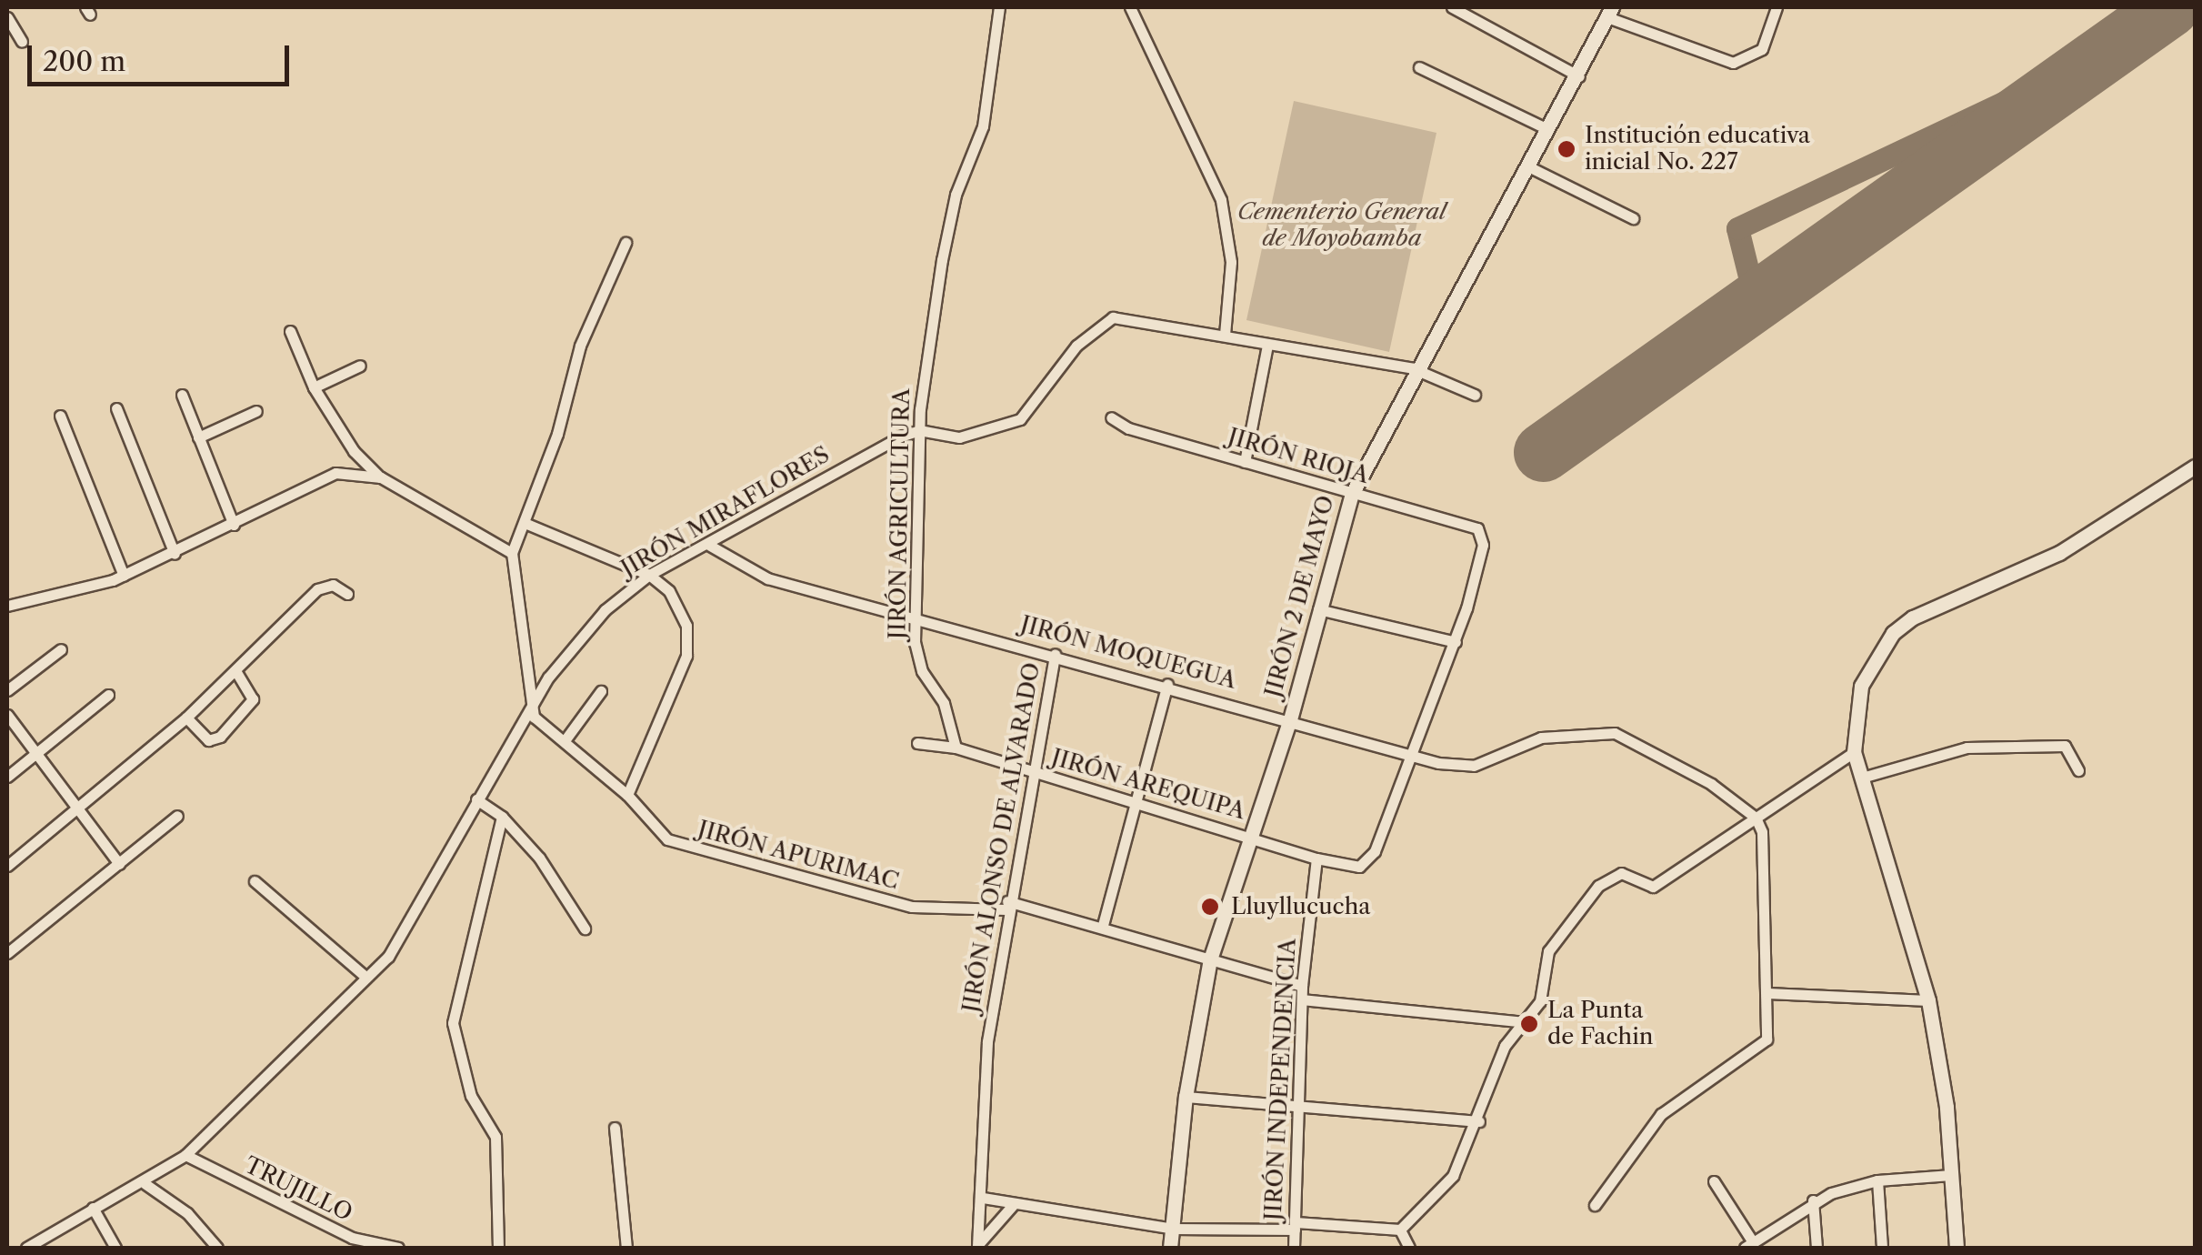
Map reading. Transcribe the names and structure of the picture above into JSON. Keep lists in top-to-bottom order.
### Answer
{
  "streets": {
    "main road": ["JIRÓN 2 DE MAYO"],
    "street": [
      "JIRÓN RIOJA",
      "JIRÓN MIRAFLORES",
      "JIRÓN AGRICULTURA",
      "JIRÓN MOQUEGUA",
      "JIRÓN AREQUIPA",
      "JIRÓN ALONSO DE ALVARADO",
      "JIRÓN APURIMAC",
      "JIRÓN INDEPENDENCIA",
      "TRUJILLO"
    ]
  },
  "crossings": [
    ["JIRÓN RIOJA", "JIRÓN 2 DE MAYO"],
    ["JIRÓN MIRAFLORES", "JIRÓN AGRICULTURA"],
    ["JIRÓN MIRAFLORES", "JIRÓN MOQUEGUA"],
    ["JIRÓN MIRAFLORES", "JIRÓN APURIMAC"],
    ["JIRÓN MIRAFLORES", "TRUJILLO"],
    ["JIRÓN AGRICULTURA", "JIRÓN MOQUEGUA"],
    ["JIRÓN AGRICULTURA", "JIRÓN AREQUIPA"],
    ["JIRÓN 2 DE MAYO", "JIRÓN MOQUEGUA"],
    ["JIRÓN 2 DE MAYO", "JIRÓN AREQUIPA"],
    ["JIRÓN 2 DE MAYO", "JIRÓN APURIMAC"],
    ["JIRÓN MOQUEGUA", "JIRÓN AREQUIPA"],
    ["JIRÓN MOQUEGUA", "JIRÓN ALONSO DE ALVARADO"],
    ["JIRÓN AREQUIPA", "JIRÓN ALONSO DE ALVARADO"],
    ["JIRÓN AREQUIPA", "JIRÓN INDEPENDENCIA"],
    ["JIRÓN ALONSO DE ALVARADO", "JIRÓN APURIMAC"],
    ["JIRÓN APURIMAC", "JIRÓN INDEPENDENCIA"]
  ],
  "parks": ["Cementerio General de Moyobamba"],
  "places": ["Institución educativa inicial No. 227", "Lluyllucucha", "La Punta de Fachin"],
  "scale_bar": "200 m"
}
